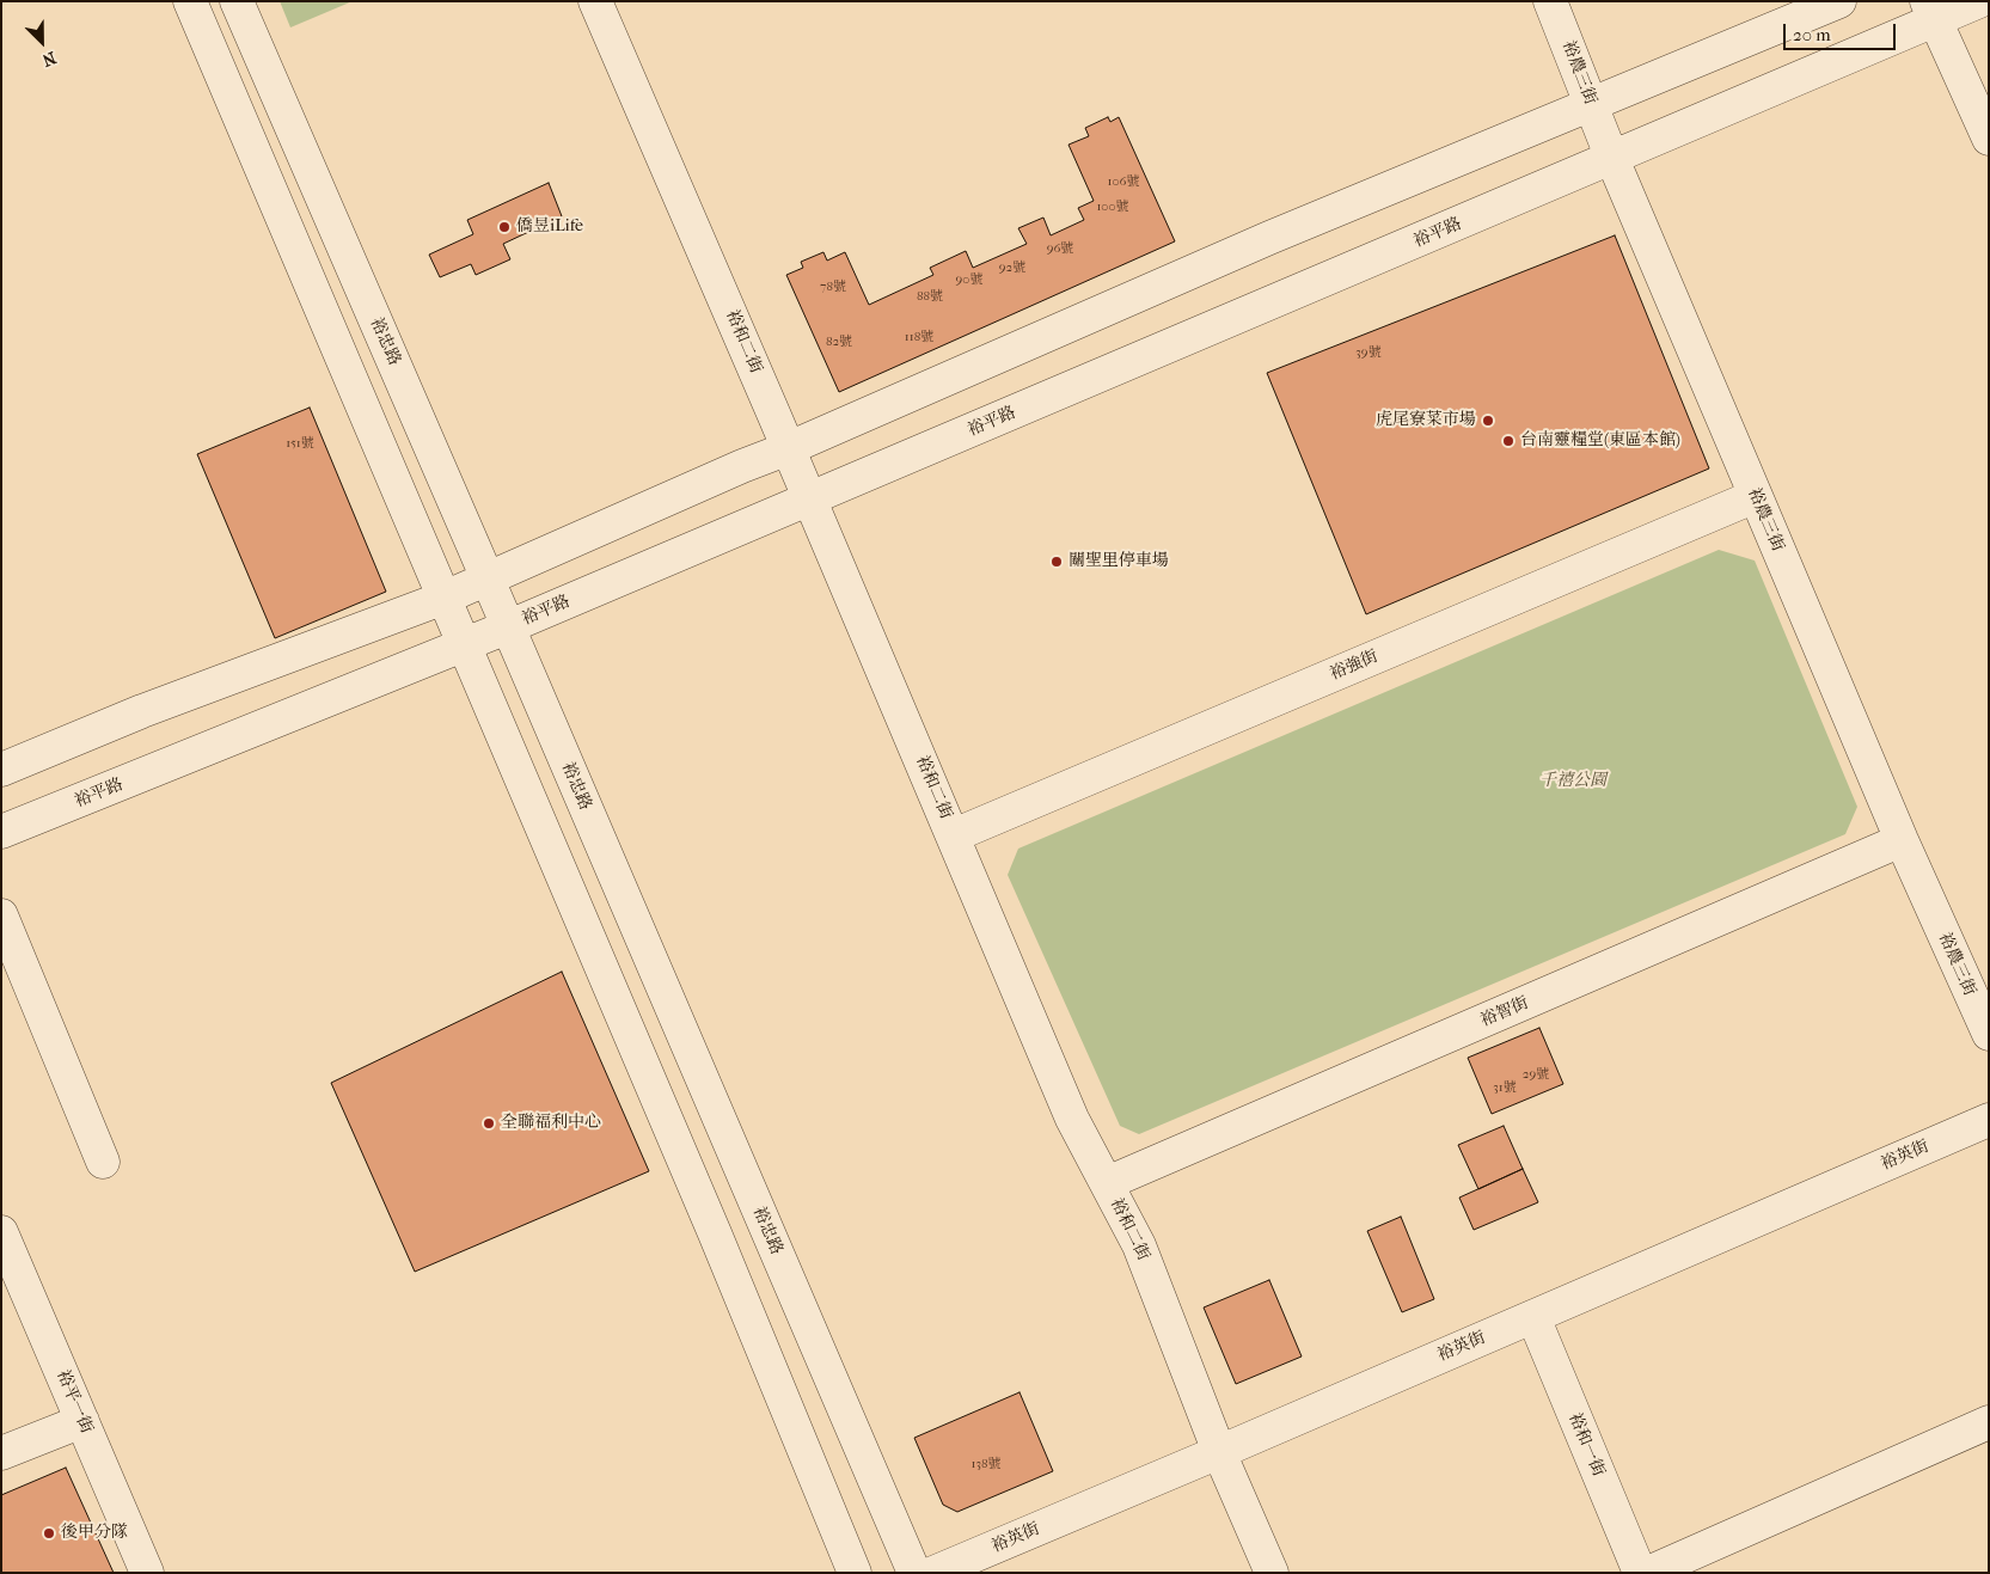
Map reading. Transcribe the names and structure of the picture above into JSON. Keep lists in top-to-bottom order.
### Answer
{
  "streets": {
    "street": [
      "裕農三街",
      "裕平路",
      "裕忠路",
      "裕和二街",
      "裕強街",
      "裕智街",
      "裕英街",
      "裕平一街",
      "裕和一街"
    ]
  },
  "crossings": [
    ["裕農三街", "裕平路"],
    ["裕農三街", "裕強街"],
    ["裕農三街", "裕智街"],
    ["裕平路", "裕忠路"],
    ["裕平路", "裕和二街"],
    ["裕和二街", "裕強街"],
    ["裕和二街", "裕智街"],
    ["裕和二街", "裕英街"],
    ["裕英街", "裕和一街"]
  ],
  "parks": ["千禧公園"],
  "places": [
    "僑昱iLife",
    "虎尾寮菜市場",
    "台南靈糧堂(東區本館)",
    "關聖里停車場",
    "全聯福利中心",
    "後甲分隊"
  ],
  "house_numbers": [
    "106號",
    "100號",
    "96號",
    "92號",
    "90號",
    "78號",
    "88號",
    "118號",
    "82號",
    "39號",
    "151號",
    "29號",
    "31號",
    "138號"
  ],
  "scale_bar": "20 m",
  "north": "bottom right"
}
